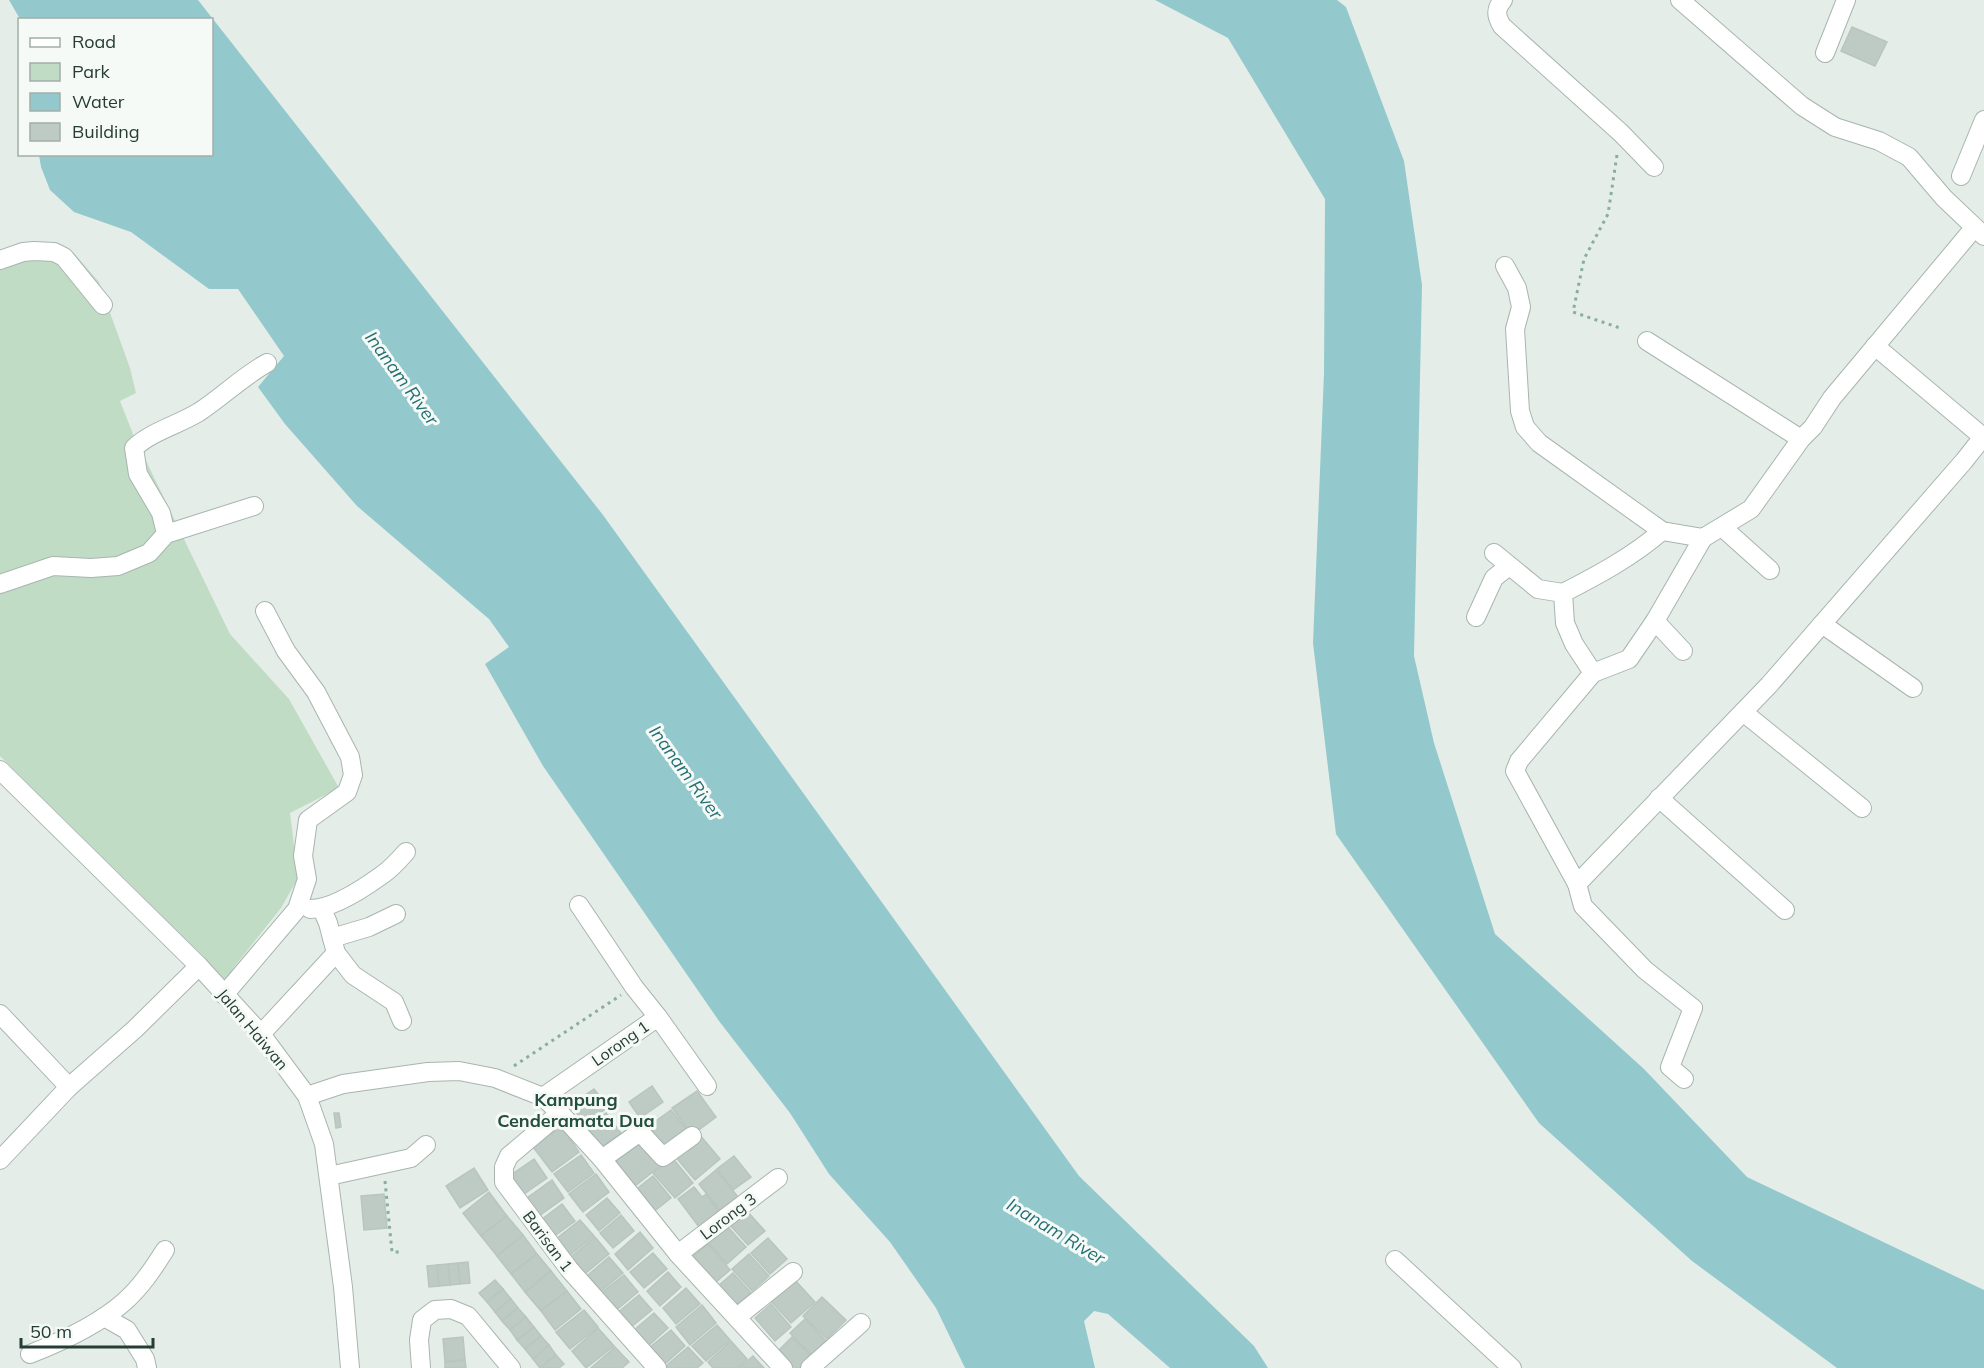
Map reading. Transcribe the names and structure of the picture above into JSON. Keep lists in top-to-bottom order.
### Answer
{
  "streets": {
    "street": [
      "Jalan Haiwan",
      "Lorong 1",
      "Lorong 3",
      "Barisan 1"
    ]
  },
  "districts": ["Kampung Cenderamata Dua"],
  "water": ["Inanam River"],
  "legend": [
    "Road",
    "Park",
    "Water",
    "Building"
  ],
  "scale_bar": "50 m"
}
